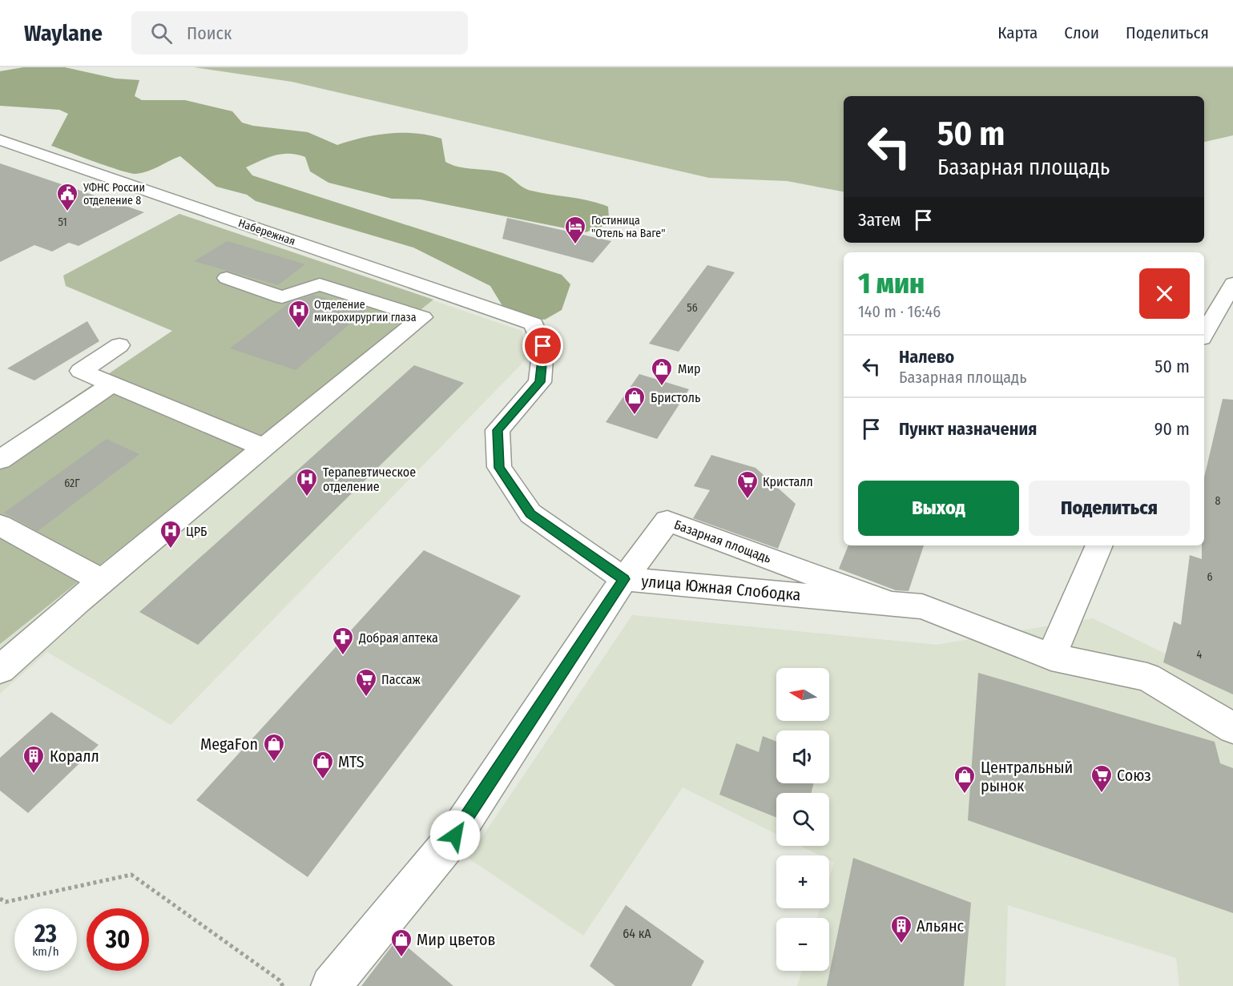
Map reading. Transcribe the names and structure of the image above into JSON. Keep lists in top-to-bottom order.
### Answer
{
  "streets": {
    "street": ["Набережная", "Базарная площадь", "улица Южная Слободка"]
  },
  "crossings": [
    ["Набережная", "Базарная площадь"],
    ["Набережная", "улица Южная Слободка"],
    ["Базарная площадь", "улица Южная Слободка"]
  ],
  "places": {
    "public building": ["УФНС России отделение 8"],
    "hotel": ["Гостиница \"Отель на Ваге\""],
    "hospital": ["Отделение микрохирургии глаза", "Терапевтическое отделение", "ЦРБ"],
    "shop": [
      "Мир",
      "Бристоль",
      "MegaFon",
      "MTS",
      "Центральный рынок",
      "Мир цветов"
    ],
    "supermarket": ["Кристалл", "Пассаж", "Союз"],
    "pharmacy": ["Добрая аптека"],
    "building": ["Коралл", "Альянс"]
  },
  "house_numbers": [
    "51",
    "56",
    "62Г",
    "8",
    "6",
    "4",
    "64 кА"
  ],
  "north": "left",
  "page": {
    "header": "Waylane",
    "search": "Поиск",
    "nav": ["Карта", "Слои", "Поделиться"],
    "turn": ["50 m", "Базарная площадь"],
    "then": "Затем",
    "heading": ["1 мин", "140 m · 16:46"],
    "list": [
      {
        "name": "Налево",
        "note": "Базарная площадь",
        "value": "50 m"
      },
      {
        "name": "Пункт назначения",
        "value": "90 m"
      }
    ],
    "buttons": ["Выход", "Поделиться"],
    "map_buttons": ["+", "−"],
    "speed": "23 km/h",
    "limit": "30"
  }
}
